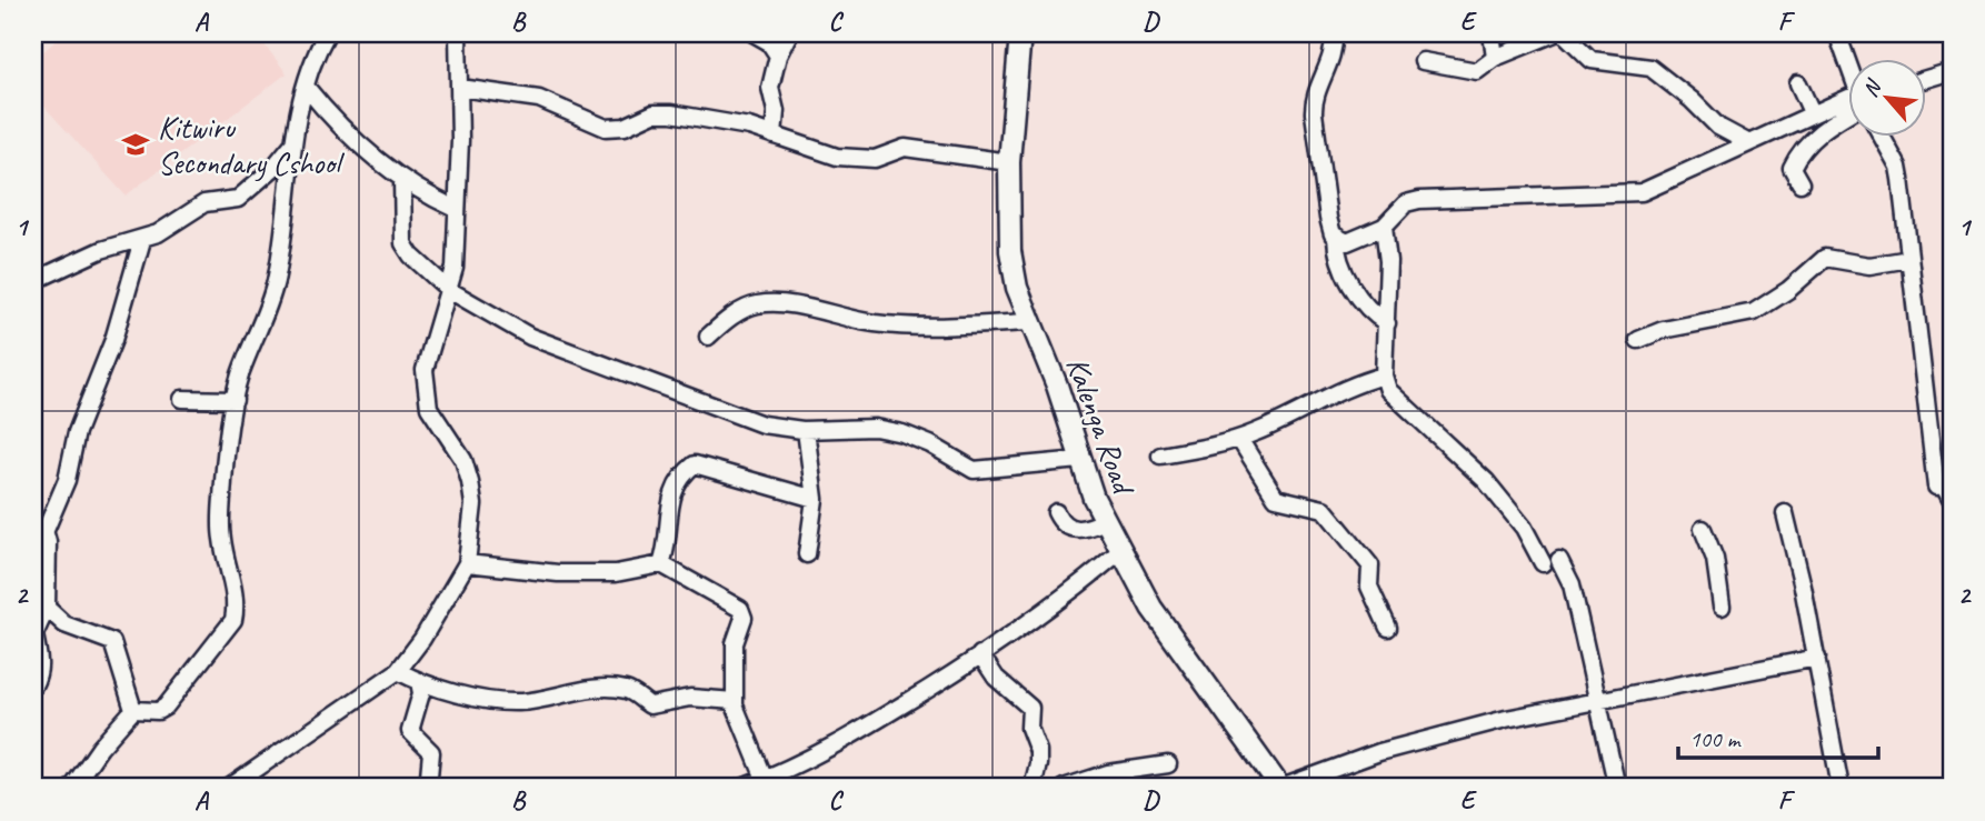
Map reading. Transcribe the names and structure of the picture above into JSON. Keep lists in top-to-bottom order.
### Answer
{
  "streets": {
    "main road": ["Kalenga Road"]
  },
  "places": {
    "school or university": ["Kitwiru Secondary Cshool"]
  },
  "scale_bar": "100 m",
  "north": "top left",
  "grid": {
    "columns": [
      "A",
      "B",
      "C",
      "D",
      "E",
      "F"
    ],
    "rows": ["1", "2"]
  }
}
